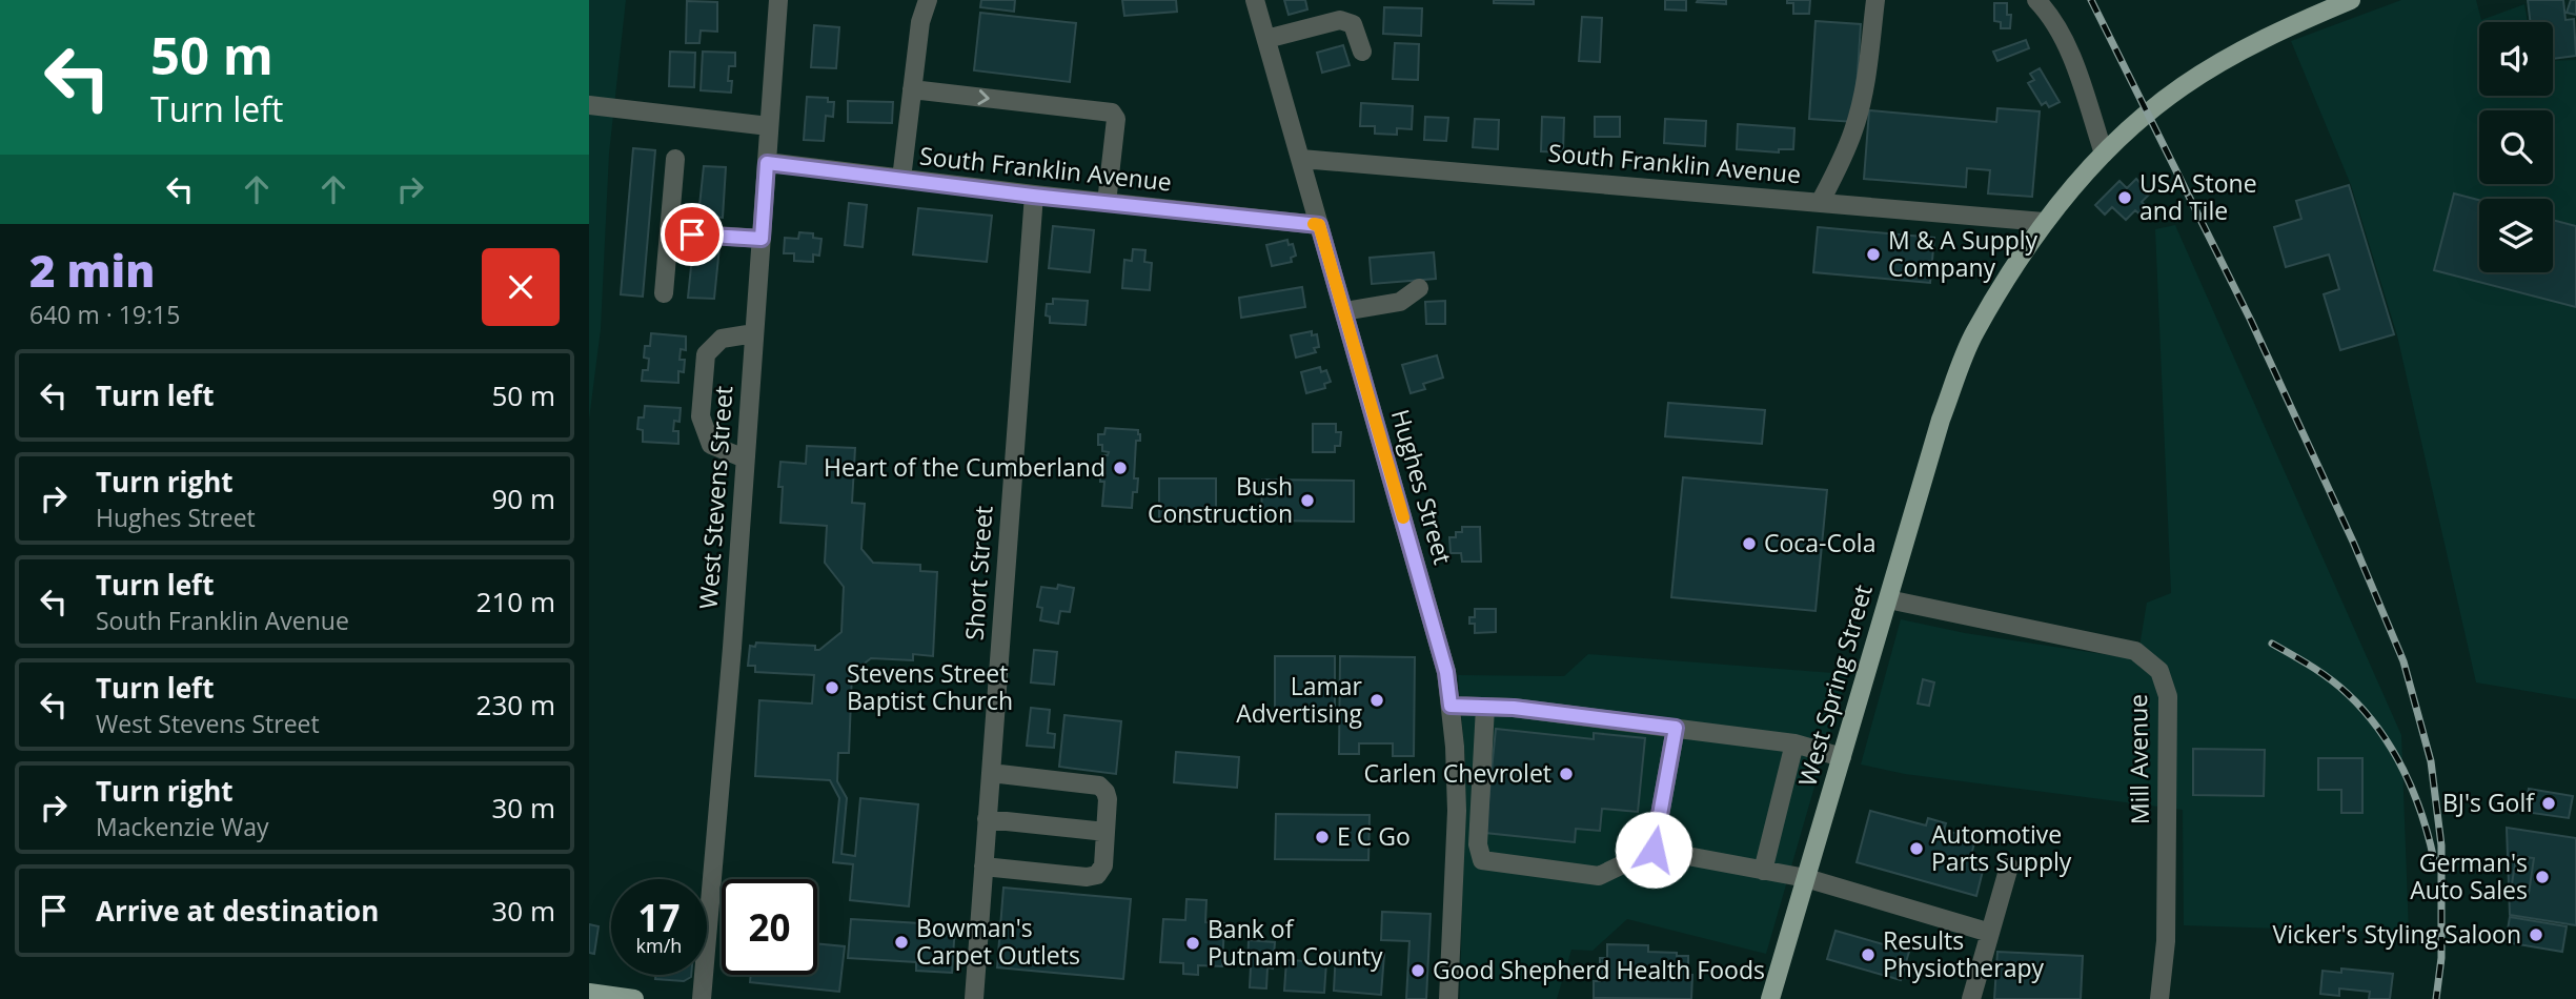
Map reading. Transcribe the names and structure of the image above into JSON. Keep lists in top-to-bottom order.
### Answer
{
  "streets": {
    "main road": ["West Spring Street"],
    "street": [
      "South Franklin Avenue",
      "Hughes Street",
      "West Stevens Street",
      "Short Street",
      "Mill Avenue"
    ]
  },
  "crossings": [
    ["South Franklin Avenue", "Hughes Street"],
    ["South Franklin Avenue", "West Stevens Street"],
    ["South Franklin Avenue", "Short Street"],
    ["South Franklin Avenue", "West Spring Street"],
    ["West Spring Street", "Mill Avenue"]
  ],
  "places": [
    "USA Stone and Tile",
    "M & A Supply Company",
    "Heart of the Cumberland",
    "Bush Construction",
    "Coca-Cola",
    "Stevens Street Baptist Church",
    "Lamar Advertising",
    "Carlen Chevrolet",
    "BJ's Golf",
    "E C Go",
    "Automotive Parts Supply",
    "German's Auto Sales",
    "Vicker's Styling Saloon",
    "Bowman's Carpet Outlets",
    "Bank of Putnam County",
    "Results Physiotherapy",
    "Good Shepherd Health Foods"
  ],
  "page": {
    "turn": ["50 m", "Turn left"],
    "heading": ["2 min", "640 m · 19:15"],
    "list": [
      {
        "name": "Turn left",
        "value": "50 m"
      },
      {
        "name": "Turn right",
        "note": "Hughes Street",
        "value": "90 m"
      },
      {
        "name": "Turn left",
        "note": "South Franklin Avenue",
        "value": "210 m"
      },
      {
        "name": "Turn left",
        "note": "West Stevens Street",
        "value": "230 m"
      },
      {
        "name": "Turn right",
        "note": "Mackenzie Way",
        "value": "30 m"
      },
      {
        "name": "Arrive at destination",
        "value": "30 m"
      }
    ],
    "speed": "17 km/h",
    "limit": "20"
  }
}
